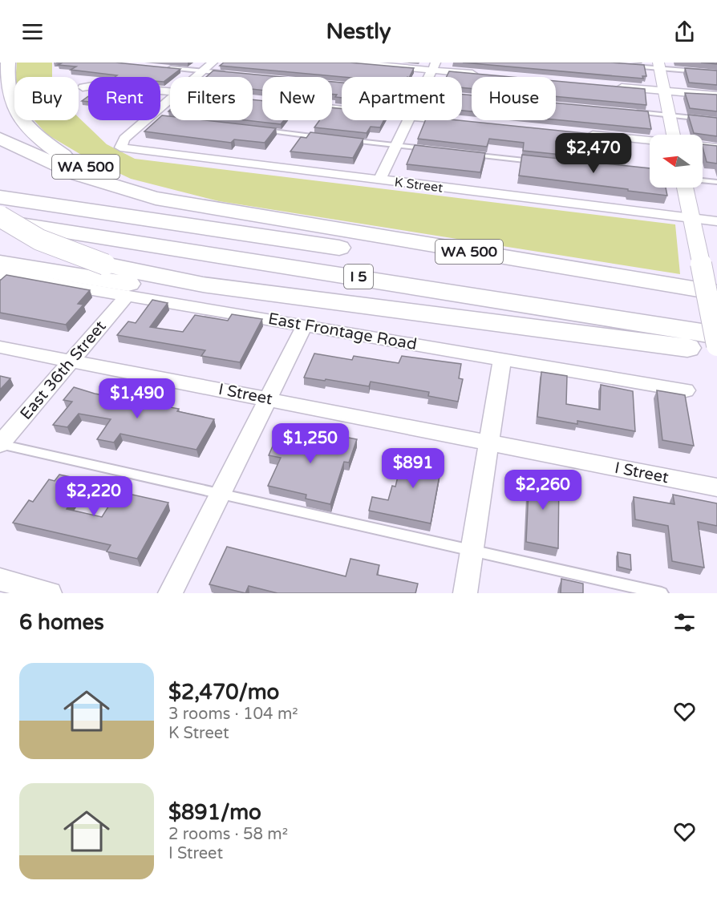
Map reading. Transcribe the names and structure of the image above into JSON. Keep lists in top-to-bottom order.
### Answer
{
  "streets": {
    "highway": ["WA 500", "I 5"],
    "street": [
      "K Street",
      "East Frontage Road",
      "East 36th Street",
      "I Street"
    ]
  },
  "crossings": [
    ["East Frontage Road", "East 36th Street"],
    ["East 36th Street", "I Street"]
  ],
  "north": "left",
  "page": {
    "header": "Nestly",
    "chip": [
      "Buy",
      "Rent",
      "Filters",
      "New",
      "Apartment",
      "House"
    ],
    "price": [
      "$2,470",
      "$1,490",
      "$1,250",
      "$891",
      "$2,260",
      "$2,220"
    ],
    "heading": "6 homes",
    "list": [
      {
        "name": "$2,470/mo",
        "note": "3 rooms · 104 m² · K Street"
      },
      {
        "name": "$891/mo",
        "note": "2 rooms · 58 m² · I Street"
      }
    ]
  }
}
